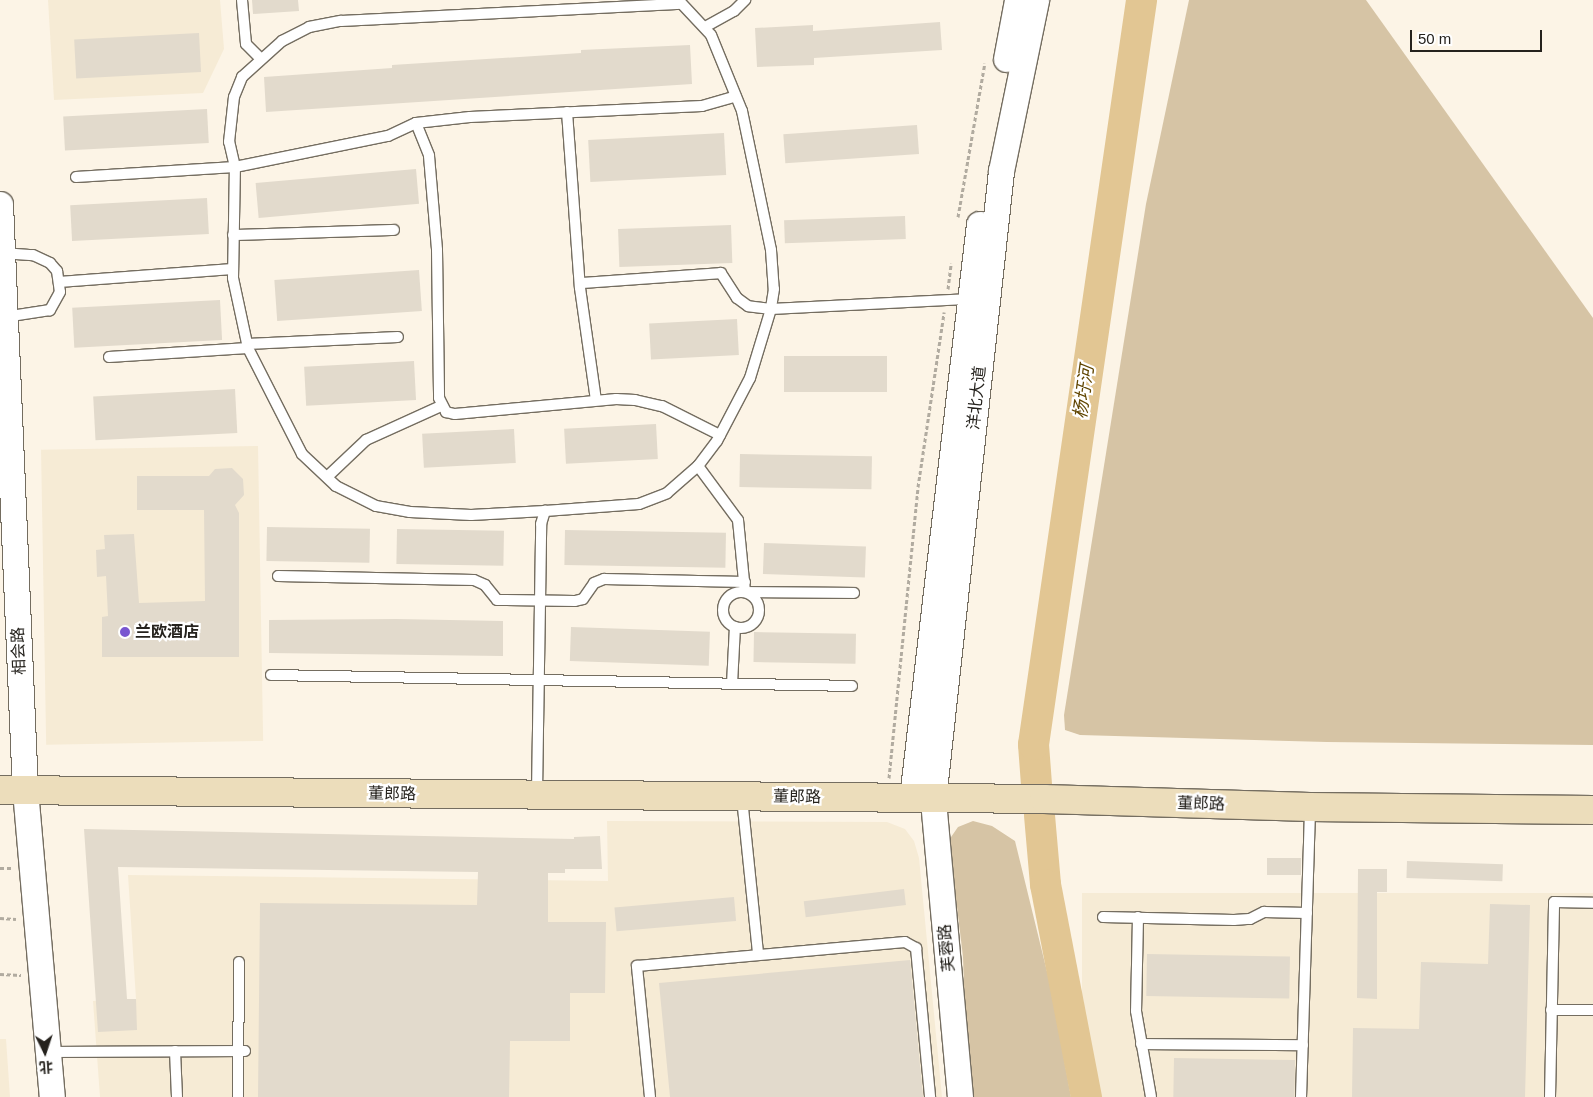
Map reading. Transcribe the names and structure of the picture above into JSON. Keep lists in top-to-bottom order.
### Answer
{
  "streets": {
    "main road": ["董郎路"],
    "street": ["洋北大道", "相会路", "芙蓉路"]
  },
  "crossings": [
    ["洋北大道", "董郎路"],
    ["洋北大道", "芙蓉路"],
    ["相会路", "董郎路"],
    ["董郎路", "芙蓉路"]
  ],
  "water": ["杨圩河"],
  "places": ["兰欧酒店"],
  "scale_bar": "50 m",
  "north": "bottom"
}
